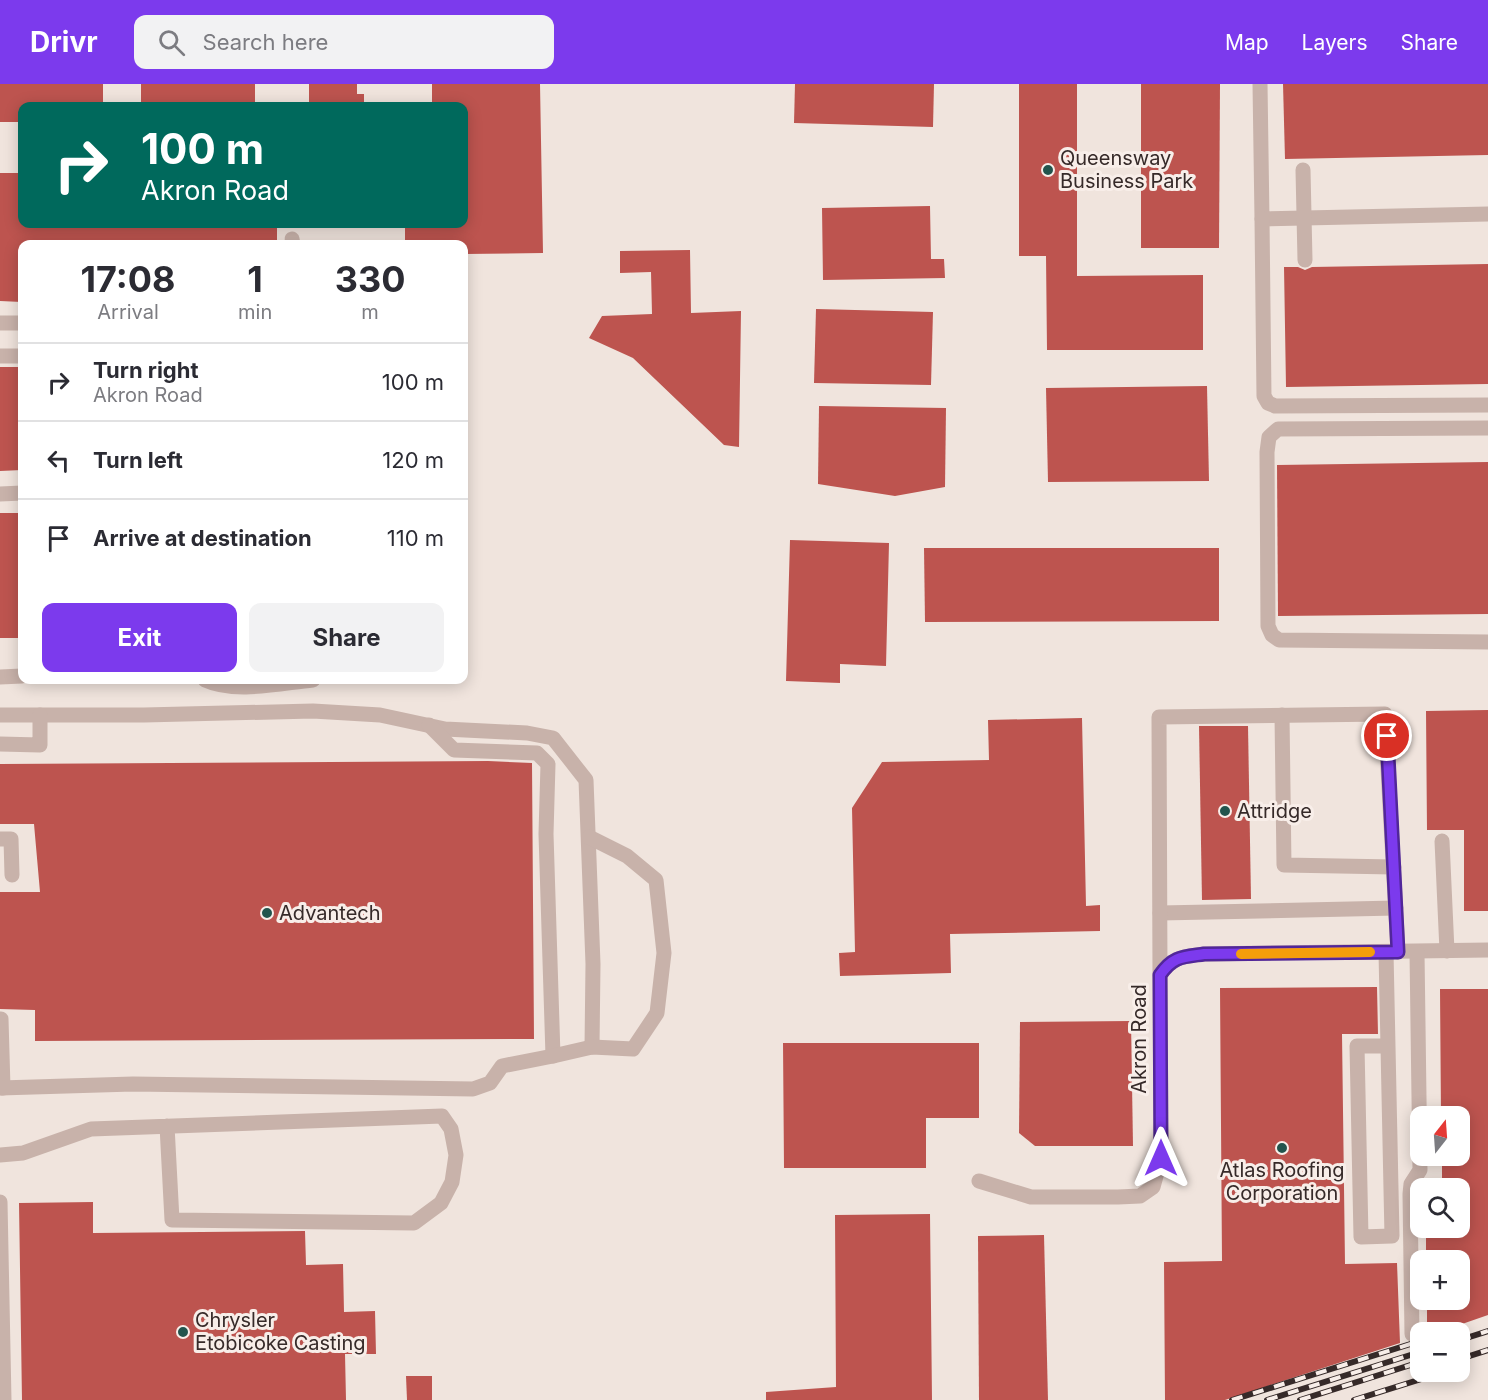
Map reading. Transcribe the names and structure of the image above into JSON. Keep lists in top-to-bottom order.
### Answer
{
  "streets": {
    "street": ["Akron Road"]
  },
  "places": [
    "Queensway Business Park",
    "Attridge",
    "Advantech",
    "Atlas Roofing Corporation",
    "Chrysler Etobicoke Casting"
  ],
  "north": "top",
  "page": {
    "header": "Drivr",
    "search": "Search here",
    "nav": ["Map", "Layers", "Share"],
    "turn": ["100 m", "Akron Road"],
    "eta": [
      "17:08",
      "Arrival",
      "1",
      "min",
      "330",
      "m"
    ],
    "list": [
      {
        "name": "Turn right",
        "note": "Akron Road",
        "value": "100 m"
      },
      {
        "name": "Turn left",
        "value": "120 m"
      },
      {
        "name": "Arrive at destination",
        "value": "110 m"
      }
    ],
    "buttons": ["Exit", "Share"],
    "map_buttons": ["+", "−"]
  }
}
